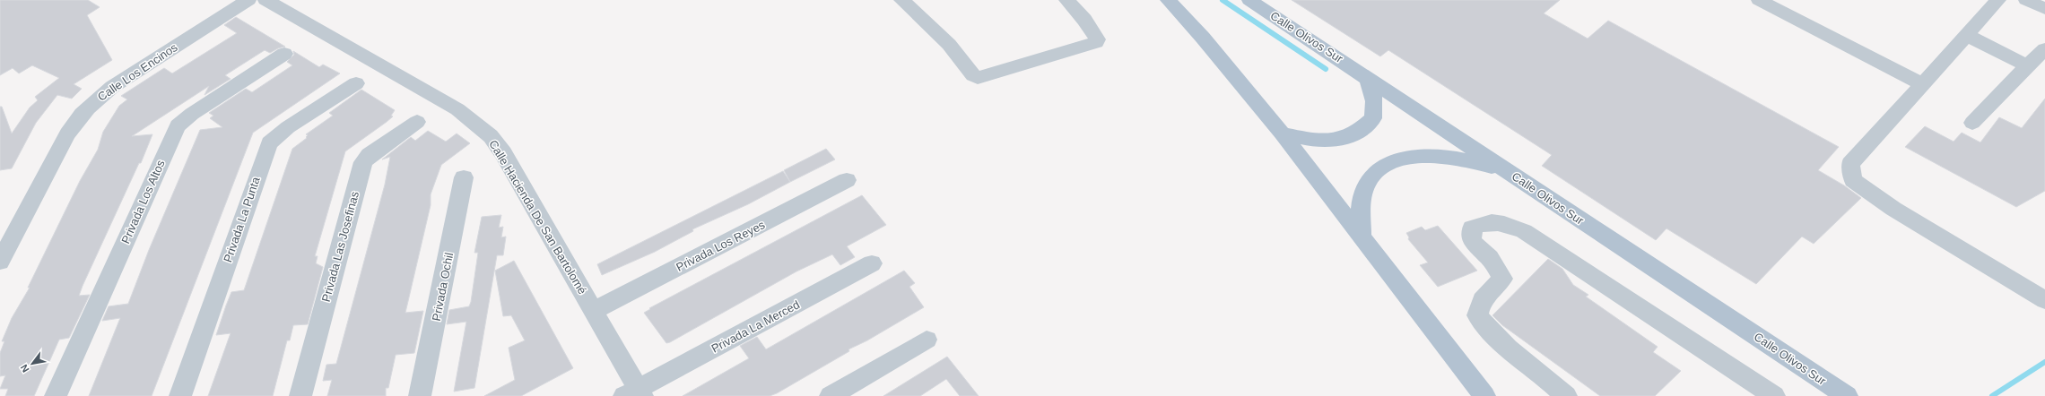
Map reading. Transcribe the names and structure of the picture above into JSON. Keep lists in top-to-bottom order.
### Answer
{
  "streets": {
    "main road": ["Calle Olivos Sur"],
    "street": [
      "Calle Los Encinos",
      "Privada Los Altos",
      "Calle Hacienda De San Bartolomé",
      "Privada La Punta",
      "Privada Los Reyes",
      "Privada Las Josefinas",
      "Privada Ochil",
      "Privada La Merced"
    ]
  },
  "crossings": [
    ["Calle Hacienda De San Bartolomé", "Privada Los Reyes"],
    ["Calle Hacienda De San Bartolomé", "Privada La Merced"]
  ],
  "north": "bottom left"
}
